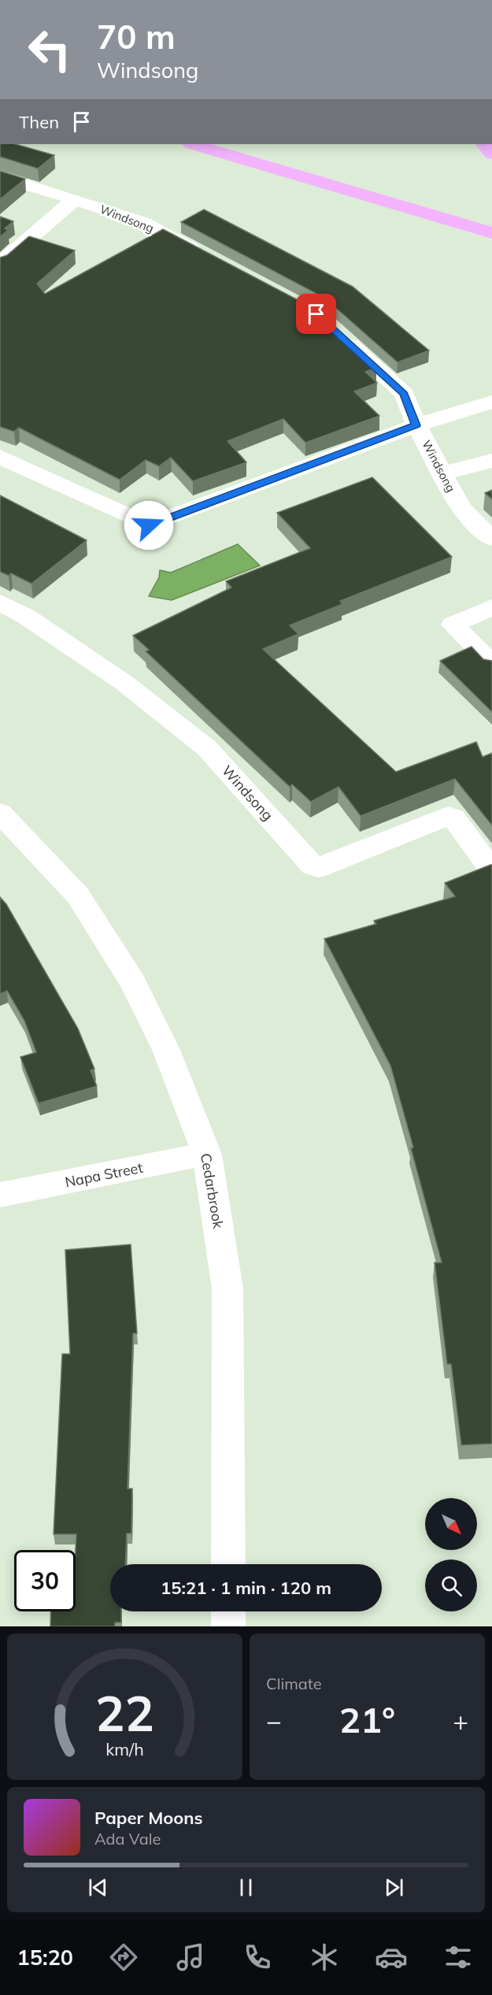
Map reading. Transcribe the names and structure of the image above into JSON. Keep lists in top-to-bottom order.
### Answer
{
  "streets": {
    "street": ["Windsong", "Napa Street", "Cedarbrook"]
  },
  "crossings": [
    ["Napa Street", "Cedarbrook"]
  ],
  "north": "bottom right",
  "page": {
    "turn": ["70 m", "Windsong"],
    "then": "Then",
    "limit": "30",
    "trip": "15:21 · 1 min · 120 m",
    "tile": "Climate",
    "heat": ["−", "21°", "+"],
    "song": ["Paper Moons", "Ada Vale"],
    "tabs": "15:20",
    "gauge": ["22", "km/h"]
  }
}
